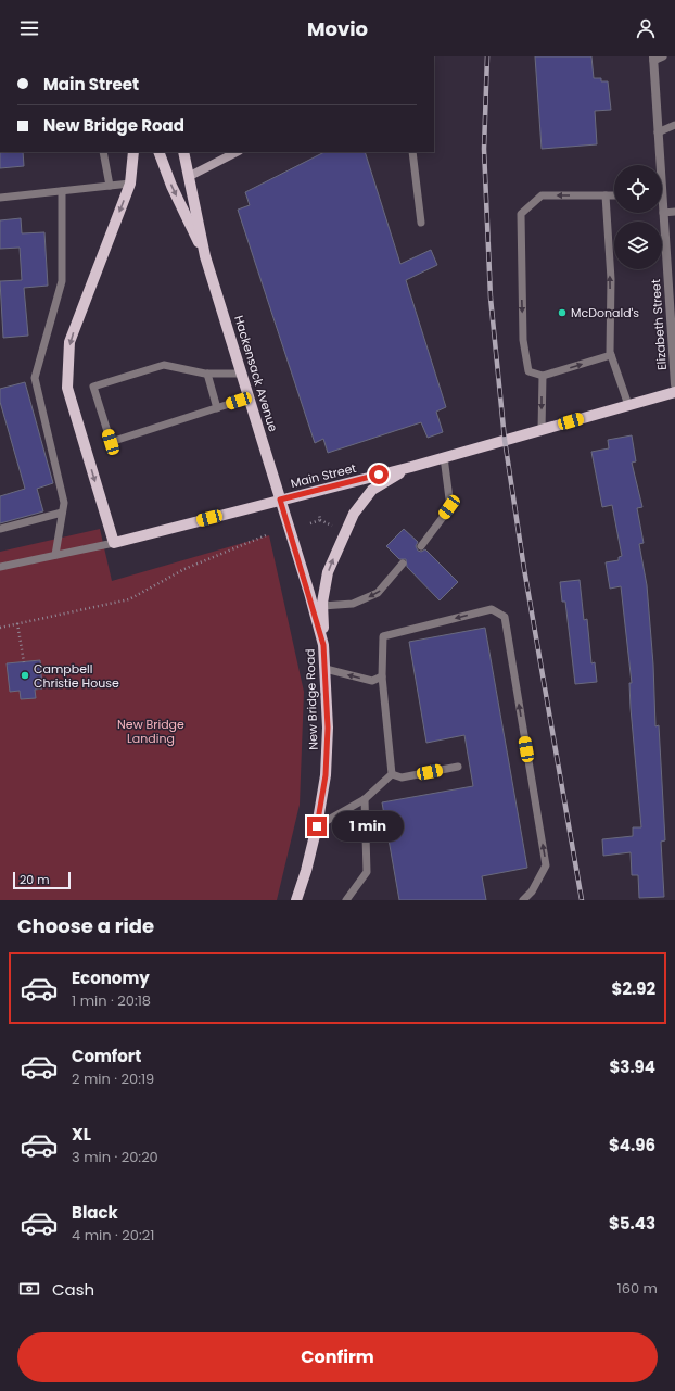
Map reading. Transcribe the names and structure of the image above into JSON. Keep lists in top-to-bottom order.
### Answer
{
  "streets": {
    "main road": ["Hackensack Avenue", "Main Street", "New Bridge Road"],
    "street": ["Elizabeth Street"]
  },
  "crossings": [
    ["Hackensack Avenue", "Main Street"],
    ["Hackensack Avenue", "New Bridge Road"],
    ["Main Street", "New Bridge Road"]
  ],
  "parks": ["New Bridge Landing"],
  "places": ["McDonald's", "Campbell Christie House"],
  "scale_bar": "20 m",
  "page": {
    "header": "Movio",
    "banner": ["Main Street", "New Bridge Road"],
    "bubble": "1 min",
    "scale": "20 m",
    "heading": "Choose a ride",
    "list": [
      {
        "name": "Economy",
        "note": "1 min · 20:18",
        "value": "$2.92"
      },
      {
        "name": "Comfort",
        "note": "2 min · 20:19",
        "value": "$3.94"
      },
      {
        "name": "XL",
        "note": "3 min · 20:20",
        "value": "$4.96"
      },
      {
        "name": "Black",
        "note": "4 min · 20:21",
        "value": "$5.43"
      }
    ],
    "pay": ["Cash", "160 m"],
    "buttons": "Confirm"
  }
}
